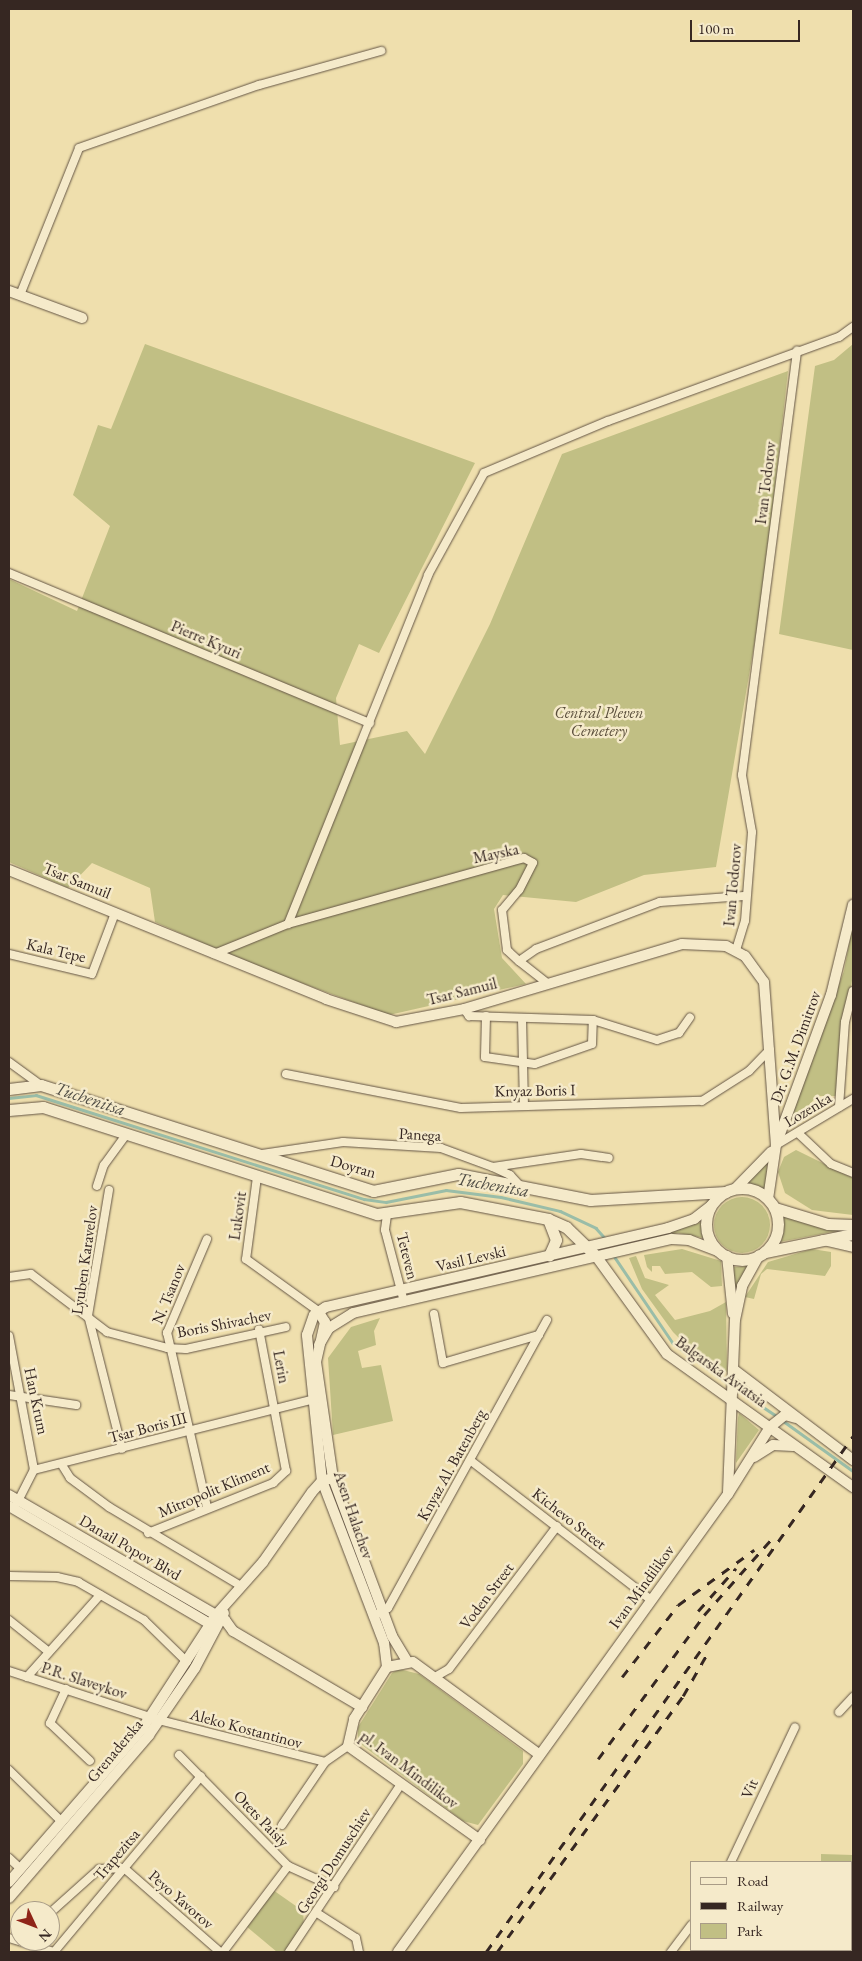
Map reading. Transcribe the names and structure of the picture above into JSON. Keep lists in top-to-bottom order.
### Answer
{
  "streets": {
    "main road": ["Doyran"],
    "street": [
      "Ivan Todorov",
      "Pierre Kyuri",
      "Mayska",
      "Tsar Samuil",
      "Kala Tepe",
      "Dr. G.M. Dimitrov",
      "Knyaz Boris I",
      "Lozenka",
      "Panega",
      "Lukovit",
      "Teteven",
      "Vasil Levski",
      "Lyuben Karavelov",
      "N. Tsanov",
      "Boris Shivachev",
      "Lerin",
      "Balgarska Aviatsia",
      "Han Krum",
      "Tsar Boris III",
      "Knyaz Al. Batenberg",
      "Mitropolit Kliment",
      "Asen Halachev",
      "Kichevo Street",
      "Danail Popov Blvd",
      "Ivan Mindilikov",
      "Voden Street",
      "P.R. Slaveykov",
      "Aleko Kostantinov",
      "Grenaderska",
      "pl. Ivan Mindilikov",
      "Vit",
      "Otets Paisiy",
      "Trapezitsa",
      "Georgi Domuschiev",
      "Peyo Yavorov"
    ]
  },
  "crossings": [
    ["Ivan Todorov", "Tsar Samuil"],
    ["Mayska", "Tsar Samuil"],
    ["Tsar Samuil", "Kala Tepe"],
    ["Dr. G.M. Dimitrov", "Lozenka"],
    ["Dr. G.M. Dimitrov", "Doyran"],
    ["Dr. G.M. Dimitrov", "Vasil Levski"],
    ["Panega", "Doyran"],
    ["Doyran", "Vasil Levski"],
    ["Lukovit", "Vasil Levski"],
    ["Lukovit", "Asen Halachev"],
    ["Teteven", "Vasil Levski"],
    ["Vasil Levski", "Balgarska Aviatsia"],
    ["Vasil Levski", "Asen Halachev"],
    ["Lyuben Karavelov", "Boris Shivachev"],
    ["Lyuben Karavelov", "Tsar Boris III"],
    ["N. Tsanov", "Boris Shivachev"],
    ["N. Tsanov", "Tsar Boris III"],
    ["N. Tsanov", "Mitropolit Kliment"],
    ["Boris Shivachev", "Lerin"],
    ["Lerin", "Tsar Boris III"],
    ["Lerin", "Mitropolit Kliment"],
    ["Balgarska Aviatsia", "Ivan Mindilikov"],
    ["Han Krum", "Tsar Boris III"],
    ["Tsar Boris III", "Mitropolit Kliment"],
    ["Tsar Boris III", "Asen Halachev"],
    ["Knyaz Al. Batenberg", "Asen Halachev"],
    ["Knyaz Al. Batenberg", "Kichevo Street"],
    ["Asen Halachev", "Grenaderska"],
    ["Asen Halachev", "pl. Ivan Mindilikov"],
    ["Kichevo Street", "Ivan Mindilikov"],
    ["Kichevo Street", "Voden Street"],
    ["Danail Popov Blvd", "Grenaderska"],
    ["Danail Popov Blvd", "pl. Ivan Mindilikov"],
    ["Ivan Mindilikov", "pl. Ivan Mindilikov"],
    ["P.R. Slaveykov", "Aleko Kostantinov"],
    ["P.R. Slaveykov", "Grenaderska"],
    ["Aleko Kostantinov", "Grenaderska"],
    ["pl. Ivan Mindilikov", "Georgi Domuschiev"],
    ["Otets Paisiy", "Trapezitsa"],
    ["Otets Paisiy", "Georgi Domuschiev"],
    ["Trapezitsa", "Peyo Yavorov"]
  ],
  "water": ["Tuchenitsa"],
  "parks": ["Central Pleven Cemetery"],
  "legend": ["Road", "Railway", "Park"],
  "scale_bar": "100 m",
  "north": "bottom right"
}
